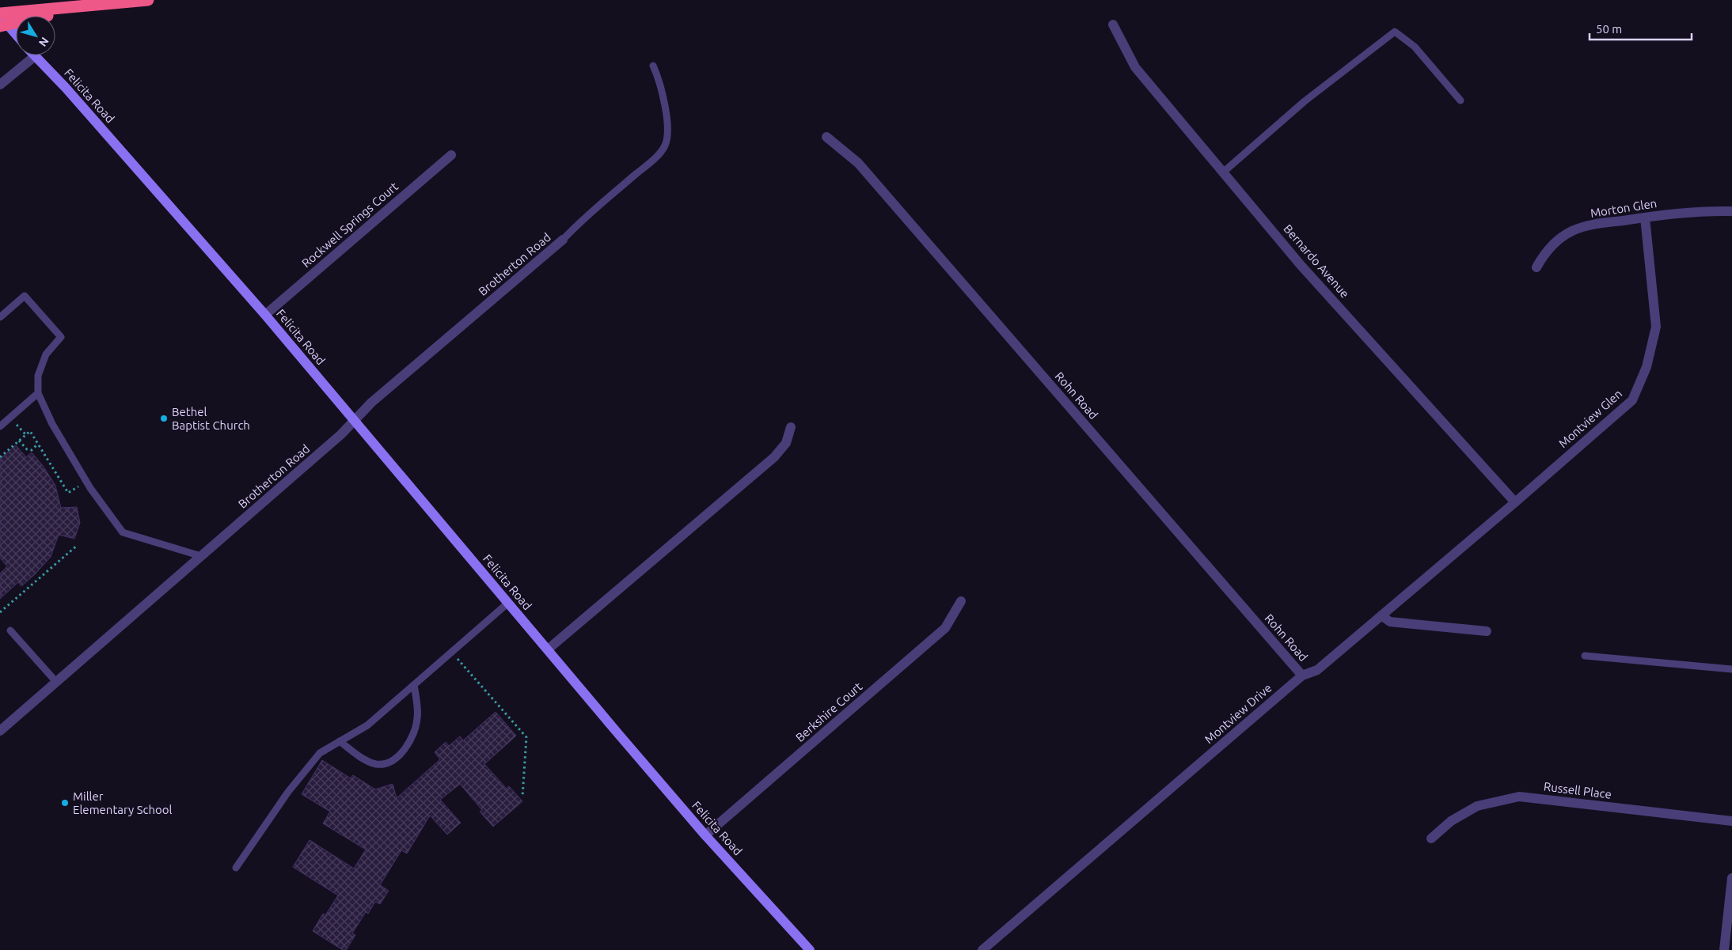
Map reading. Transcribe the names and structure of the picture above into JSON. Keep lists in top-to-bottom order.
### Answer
{
  "streets": {
    "main road": ["Felicita Road"],
    "street": [
      "Morton Glen",
      "Rockwell Springs Court",
      "Bernardo Avenue",
      "Brotherton Road",
      "Rohn Road",
      "Montview Glen",
      "Berkshire Court",
      "Montview Drive",
      "Russell Place"
    ]
  },
  "crossings": [
    ["Felicita Road", "Rockwell Springs Court"],
    ["Felicita Road", "Brotherton Road"],
    ["Felicita Road", "Berkshire Court"],
    ["Morton Glen", "Montview Glen"],
    ["Bernardo Avenue", "Montview Glen"],
    ["Bernardo Avenue", "Montview Drive"],
    ["Rohn Road", "Montview Drive"],
    ["Montview Glen", "Montview Drive"]
  ],
  "places": ["Bethel Baptist Church", "Miller Elementary School"],
  "scale_bar": "50 m",
  "north": "bottom right"
}
